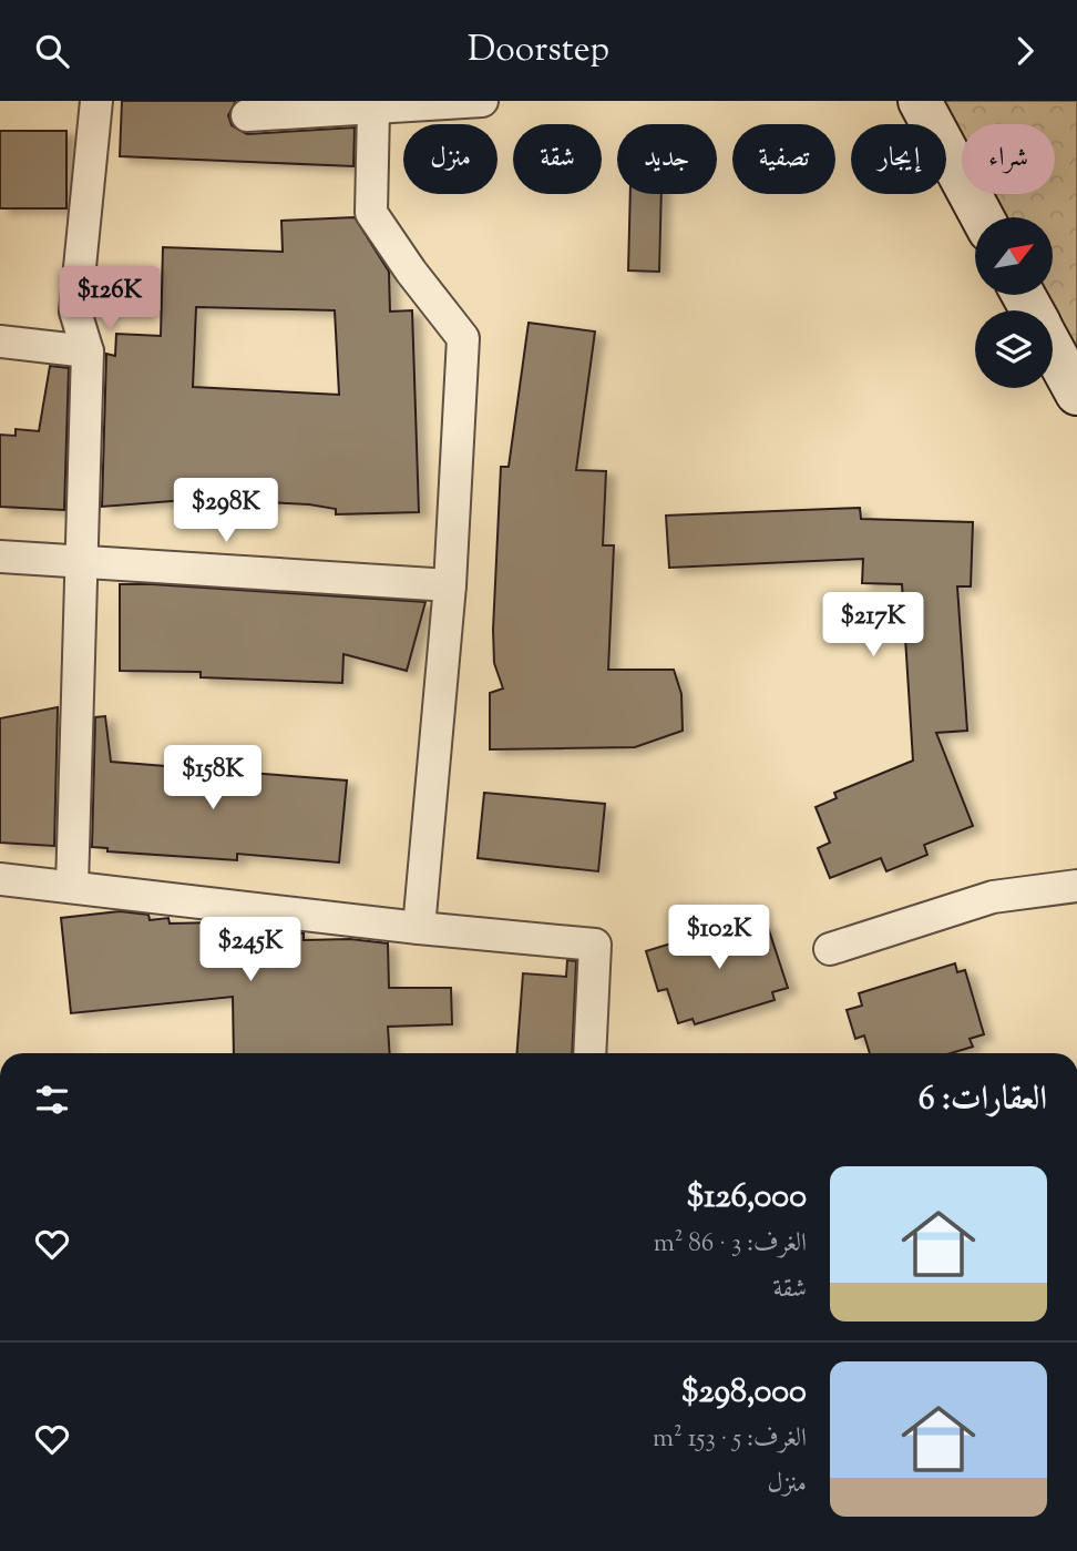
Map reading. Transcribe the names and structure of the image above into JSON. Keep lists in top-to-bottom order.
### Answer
{
  "north": "top right",
  "page": {
    "header": "Doorstep",
    "chip": [
      "شراء",
      "إيجار",
      "تصفية",
      "جديد",
      "شقة",
      "منزل"
    ],
    "price": [
      "$126K",
      "$298K",
      "$217K",
      "$158K",
      "$102K",
      "$245K"
    ],
    "heading": "العقارات: 6",
    "list": [
      {
        "name": "$126,000",
        "note": "الغرف: 3 · 86 m² · شقة"
      },
      {
        "name": "$298,000",
        "note": "الغرف: 5 · 153 m² · منزل"
      }
    ]
  }
}
